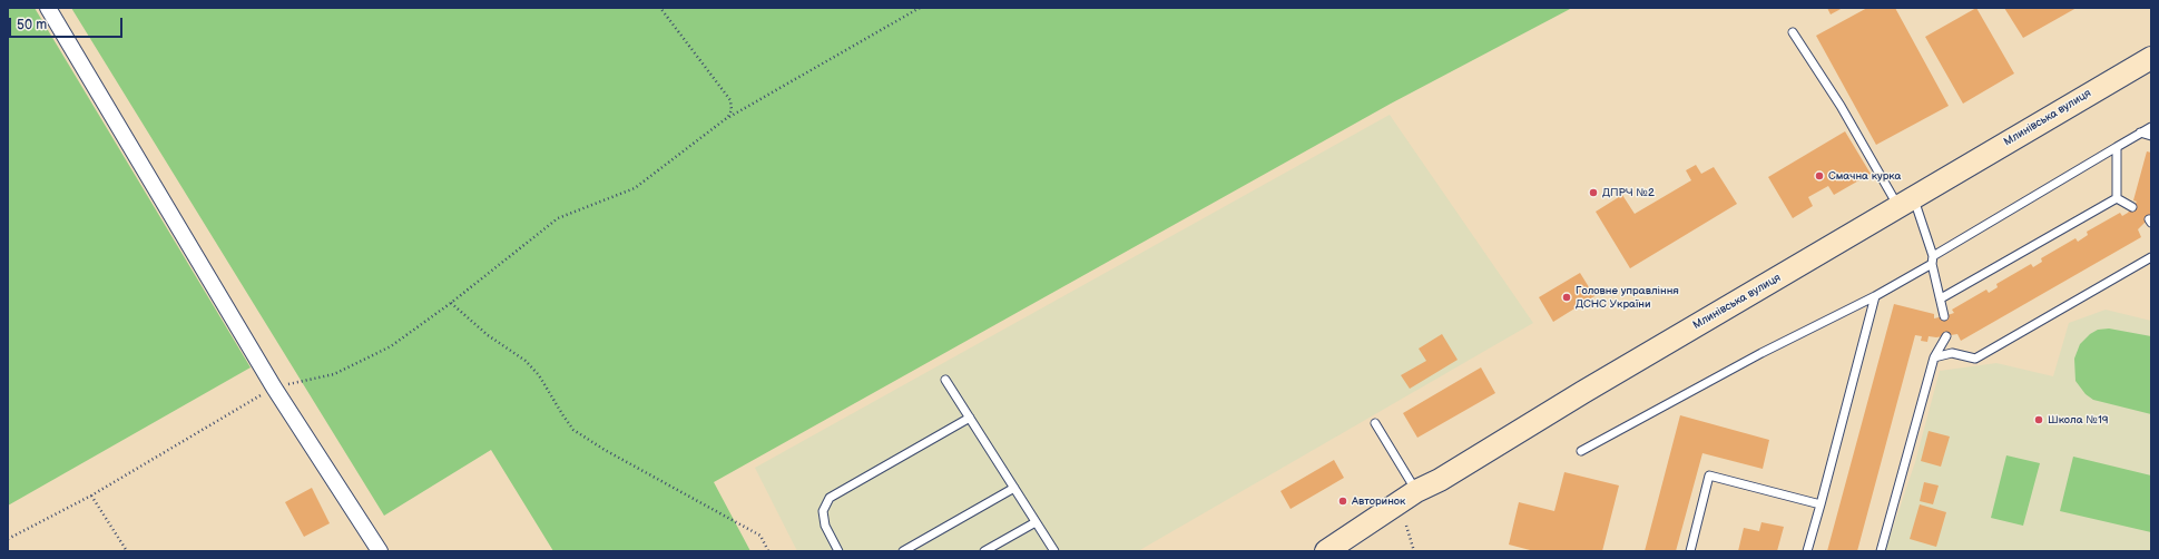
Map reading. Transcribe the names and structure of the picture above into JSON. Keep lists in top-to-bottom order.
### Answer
{
  "streets": {
    "main road": ["Млинівська вулиця"]
  },
  "places": [
    "Смачна курка",
    "ДПРЧ №2",
    "Головне управління ДСНС України",
    "Школа №19",
    "Авторинок"
  ],
  "scale_bar": "50 m"
}
